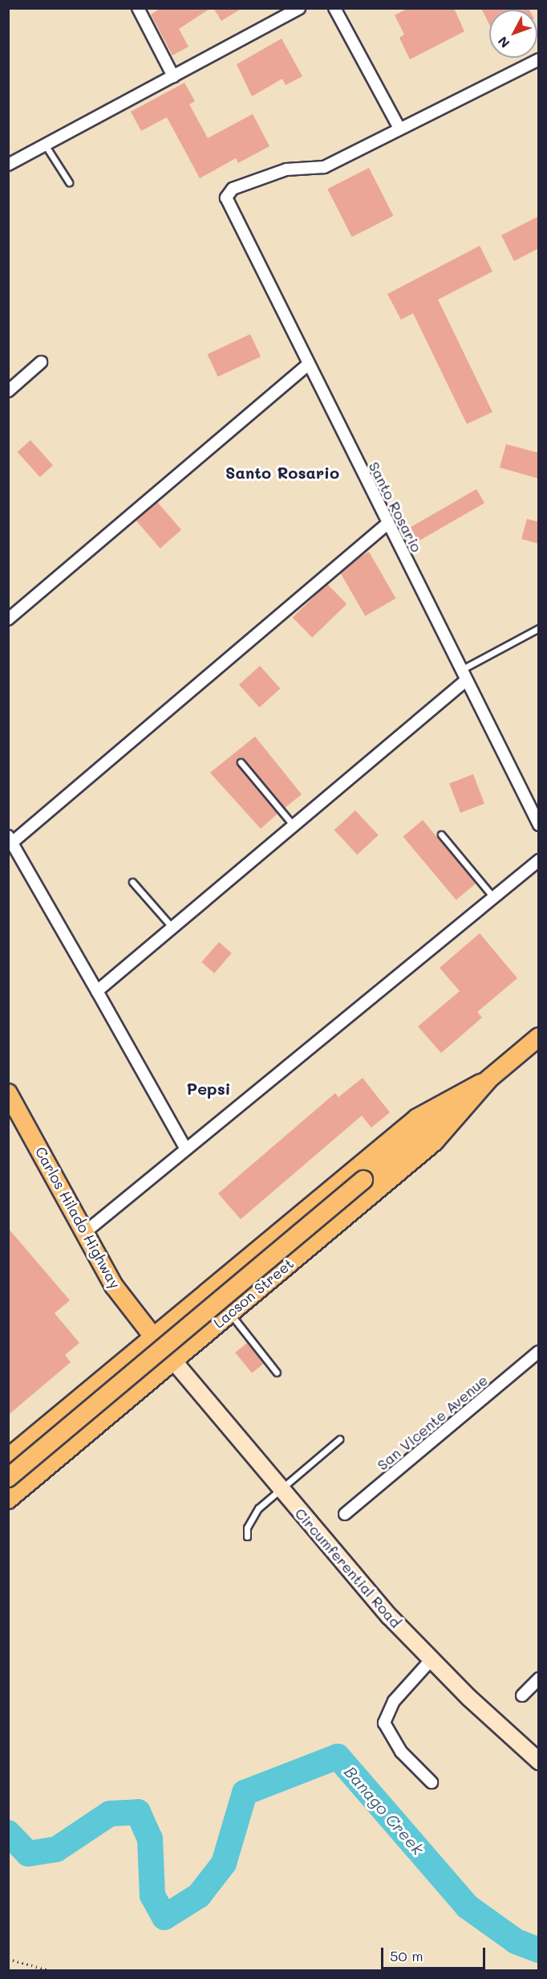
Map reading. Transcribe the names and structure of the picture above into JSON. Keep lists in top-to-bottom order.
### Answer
{
  "streets": {
    "main road": ["Carlos Hilado Highway", "Lacson Street", "Circumferential Road"],
    "street": ["Santo Rosario", "San Vicente Avenue"]
  },
  "crossings": [
    ["Carlos Hilado Highway", "Lacson Street"],
    ["Carlos Hilado Highway", "Circumferential Road"],
    ["Lacson Street", "Circumferential Road"]
  ],
  "districts": ["Santo Rosario", "Pepsi"],
  "water": ["Banago Creek"],
  "scale_bar": "50 m",
  "north": "bottom left"
}
